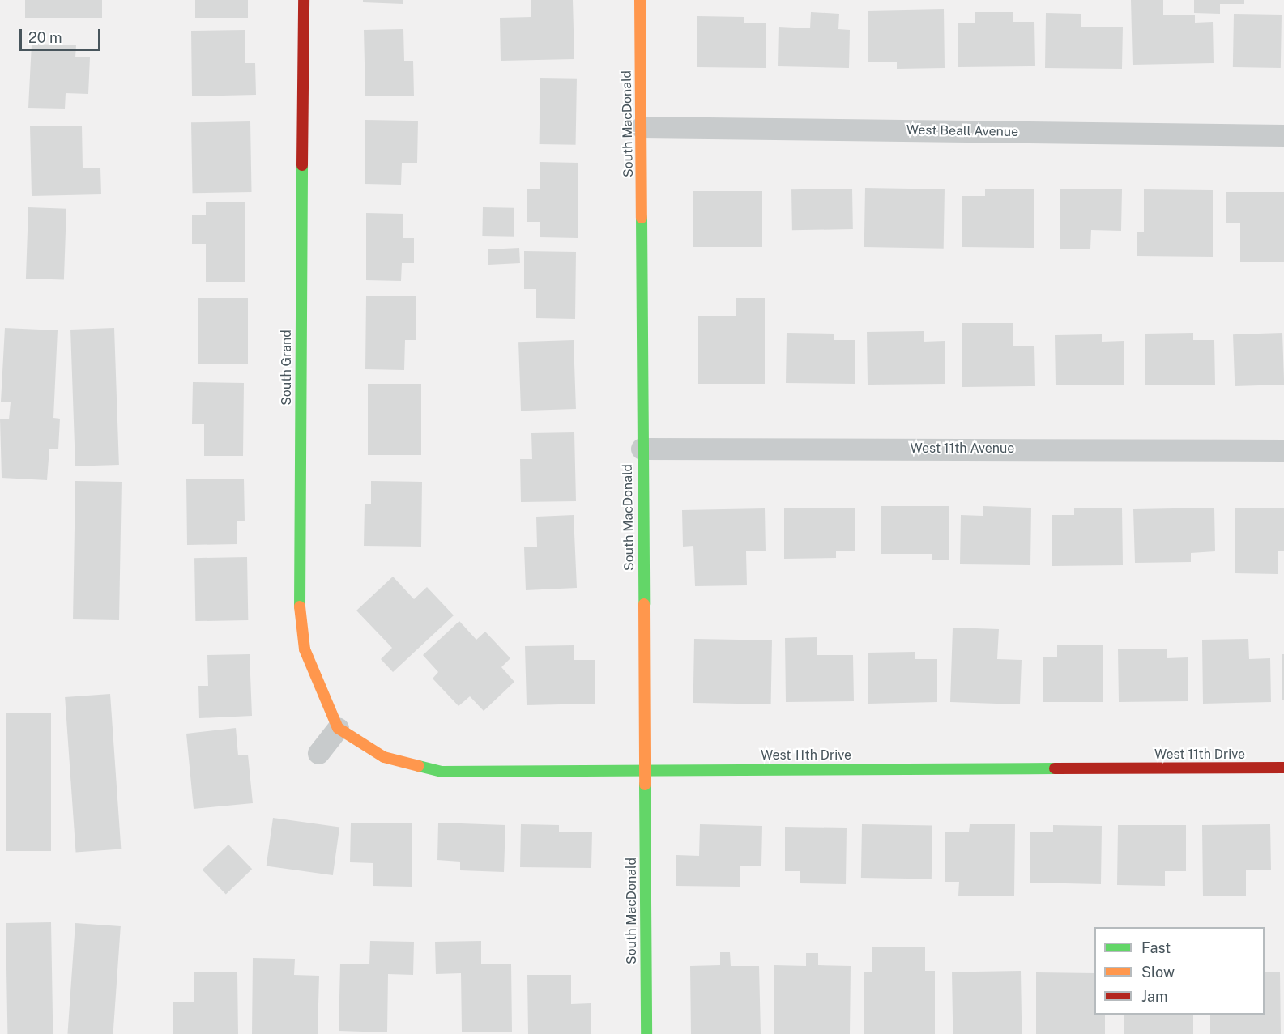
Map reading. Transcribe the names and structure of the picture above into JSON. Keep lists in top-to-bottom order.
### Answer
{
  "streets": {
    "street": [
      "South MacDonald",
      "West Beall Avenue",
      "South Grand",
      "West 11th Avenue",
      "West 11th Drive"
    ]
  },
  "crossings": [
    ["South MacDonald", "West Beall Avenue"],
    ["South MacDonald", "West 11th Avenue"],
    ["South MacDonald", "West 11th Drive"],
    ["South Grand", "West 11th Drive"]
  ],
  "legend": ["Fast", "Slow", "Jam"],
  "scale_bar": "20 m"
}
